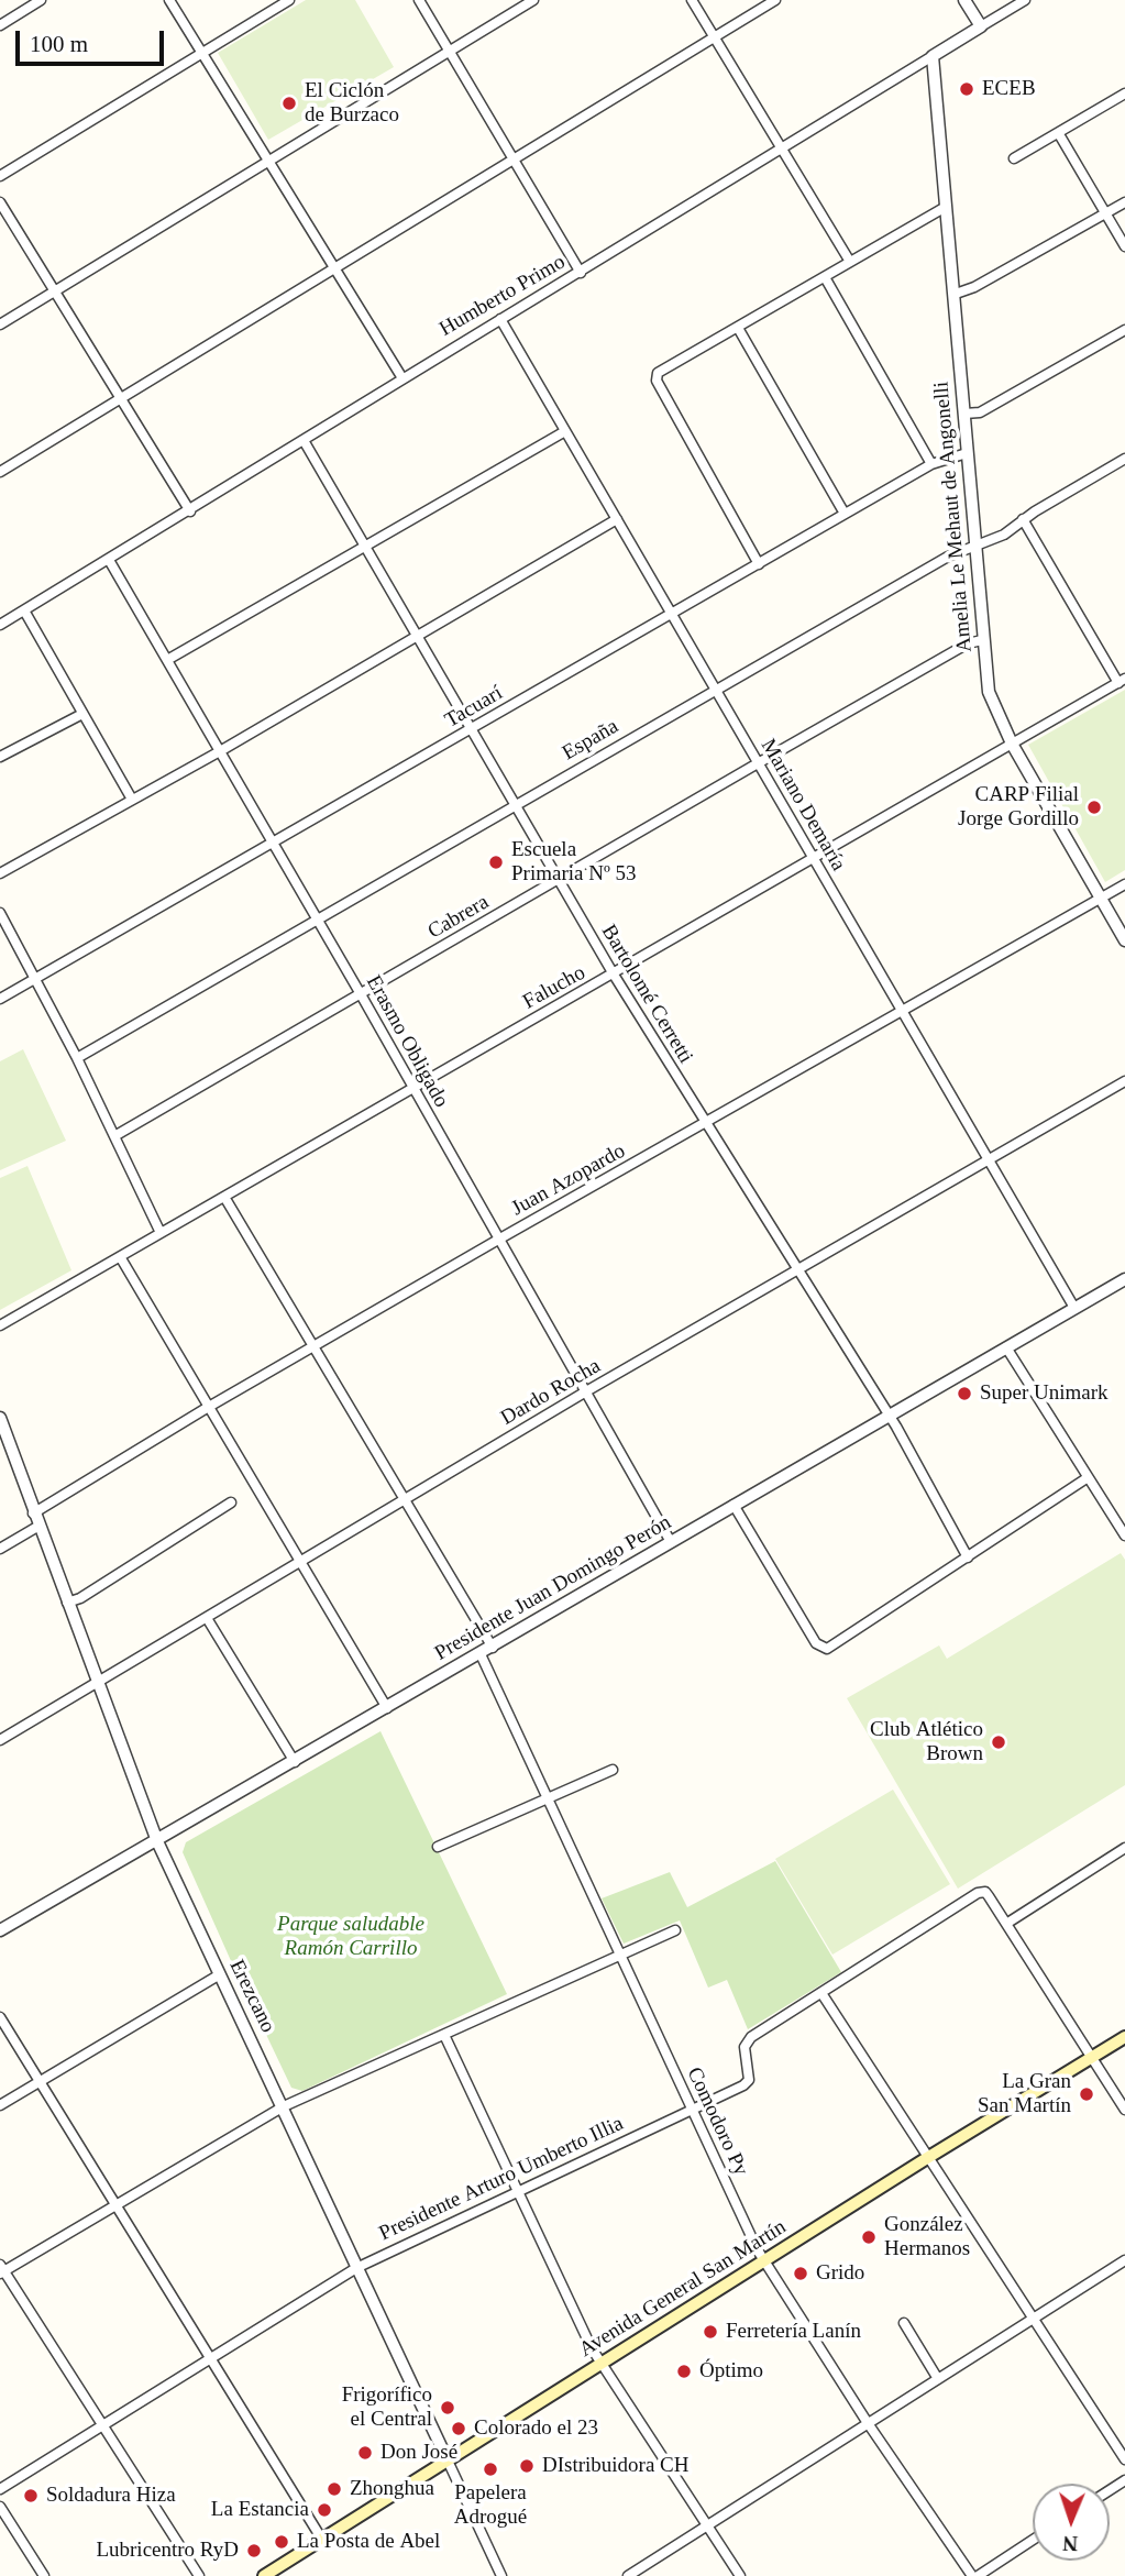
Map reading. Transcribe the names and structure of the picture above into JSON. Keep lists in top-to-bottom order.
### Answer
{
  "streets": {
    "main road": ["Avenida General San Martín"],
    "street": [
      "Humberto Primo",
      "Amelia Le Mehaut de Angonelli",
      "Tacuarí",
      "España",
      "Mariano Demaría",
      "Cabrera",
      "Falucho",
      "Bartolomé Cerretti",
      "Erasmo Obligado",
      "Juan Azopardo",
      "Dardo Rocha",
      "Presidente Juan Domingo Perón",
      "Erezcano",
      "Comodoro Py",
      "Presidente Arturo Umberto Illia"
    ]
  },
  "crossings": [
    ["Humberto Primo", "Amelia Le Mehaut de Angonelli"],
    ["Humberto Primo", "Mariano Demaría"],
    ["Humberto Primo", "Bartolomé Cerretti"],
    ["Humberto Primo", "Erasmo Obligado"],
    ["Amelia Le Mehaut de Angonelli", "Tacuarí"],
    ["Amelia Le Mehaut de Angonelli", "España"],
    ["Amelia Le Mehaut de Angonelli", "Cabrera"],
    ["Amelia Le Mehaut de Angonelli", "Falucho"],
    ["Amelia Le Mehaut de Angonelli", "Juan Azopardo"],
    ["Tacuarí", "Mariano Demaría"],
    ["Tacuarí", "Bartolomé Cerretti"],
    ["Tacuarí", "Erasmo Obligado"],
    ["España", "Mariano Demaría"],
    ["España", "Bartolomé Cerretti"],
    ["España", "Erasmo Obligado"],
    ["Mariano Demaría", "Cabrera"],
    ["Mariano Demaría", "Falucho"],
    ["Mariano Demaría", "Juan Azopardo"],
    ["Mariano Demaría", "Dardo Rocha"],
    ["Mariano Demaría", "Presidente Juan Domingo Perón"],
    ["Cabrera", "Bartolomé Cerretti"],
    ["Cabrera", "Erasmo Obligado"],
    ["Falucho", "Bartolomé Cerretti"],
    ["Falucho", "Erasmo Obligado"],
    ["Bartolomé Cerretti", "Juan Azopardo"],
    ["Bartolomé Cerretti", "Dardo Rocha"],
    ["Bartolomé Cerretti", "Presidente Juan Domingo Perón"],
    ["Erasmo Obligado", "Juan Azopardo"],
    ["Erasmo Obligado", "Dardo Rocha"],
    ["Erasmo Obligado", "Presidente Juan Domingo Perón"],
    ["Juan Azopardo", "Erezcano"],
    ["Dardo Rocha", "Erezcano"],
    ["Presidente Juan Domingo Perón", "Erezcano"],
    ["Presidente Juan Domingo Perón", "Comodoro Py"],
    ["Erezcano", "Presidente Arturo Umberto Illia"],
    ["Erezcano", "Avenida General San Martín"],
    ["Comodoro Py", "Presidente Arturo Umberto Illia"],
    ["Comodoro Py", "Avenida General San Martín"]
  ],
  "parks": ["Parque saludable Ramón Carrillo"],
  "places": [
    "ECEB",
    "El Ciclón de Burzaco",
    "CARP Filial Jorge Gordillo",
    "Escuela Primaria Nº 53",
    "Super Unimark",
    "Club Atlético Brown",
    "La Gran San Martín",
    "González Hermanos",
    "Grido",
    "Ferretería Lanín",
    "Óptimo",
    "Frigorífico el Central",
    "Colorado el 23",
    "Don José",
    "DIstribuidora CH",
    "Papelera Adrogué",
    "Zhonghua",
    "Soldadura Hiza",
    "La Estancia",
    "La Posta de Abel",
    "Lubricentro RyD"
  ],
  "scale_bar": "100 m",
  "north": "bottom"
}
